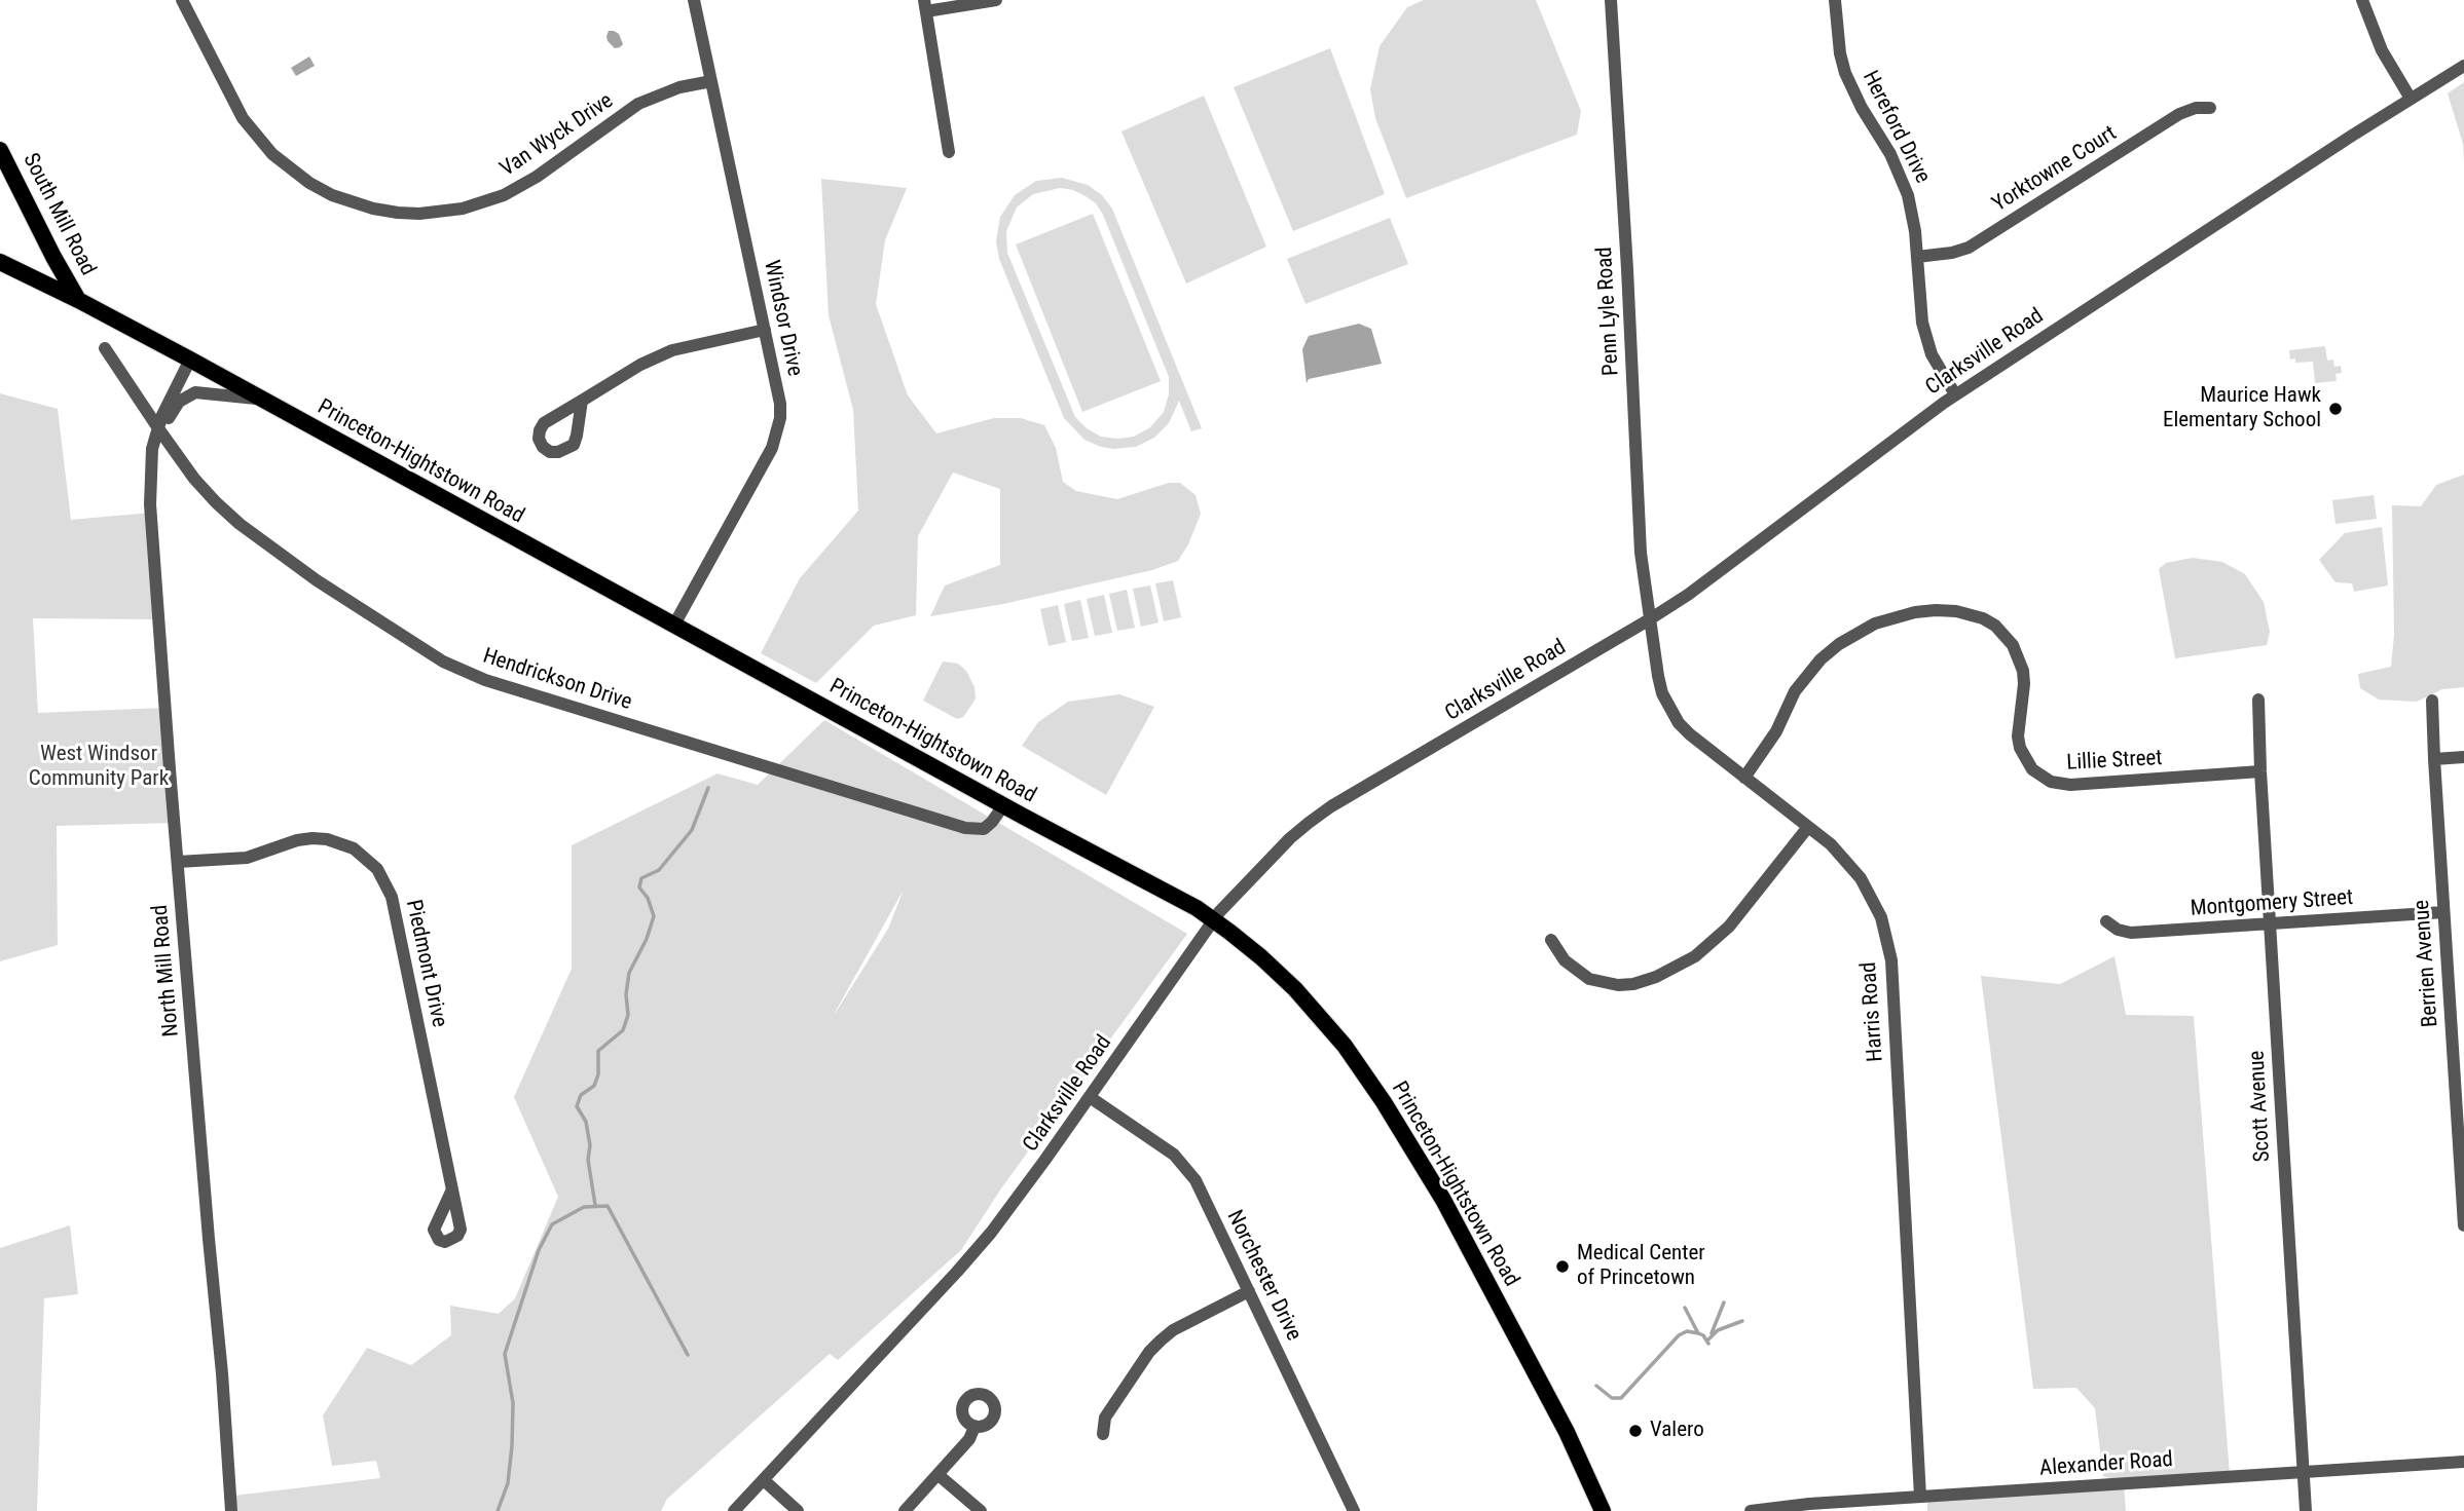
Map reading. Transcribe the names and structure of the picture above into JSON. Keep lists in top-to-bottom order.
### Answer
{
  "streets": {
    "main road": ["South Mill Road", "Princeton-Hightstown Road"],
    "street": [
      "Hereford Drive",
      "Van Wyck Drive",
      "Yorktowne Court",
      "Penn Lyle Road",
      "Windsor Drive",
      "Clarksville Road",
      "Hendrickson Drive",
      "Lillie Street",
      "Montgomery Street",
      "Piedmont Drive",
      "Berrien Avenue",
      "North Mill Road",
      "Harris Road",
      "Scott Avenue",
      "Norchester Drive",
      "Alexander Road"
    ]
  },
  "crossings": [
    ["Hereford Drive", "Yorktowne Court"],
    ["Hereford Drive", "Clarksville Road"],
    ["Van Wyck Drive", "Windsor Drive"],
    ["South Mill Road", "Princeton-Hightstown Road"],
    ["Penn Lyle Road", "Clarksville Road"],
    ["Penn Lyle Road", "Harris Road"],
    ["Windsor Drive", "Princeton-Hightstown Road"],
    ["Clarksville Road", "Princeton-Hightstown Road"],
    ["Clarksville Road", "Harris Road"],
    ["Clarksville Road", "Norchester Drive"],
    ["Princeton-Hightstown Road", "Hendrickson Drive"],
    ["Princeton-Hightstown Road", "North Mill Road"],
    ["Hendrickson Drive", "North Mill Road"],
    ["Lillie Street", "Harris Road"],
    ["Lillie Street", "Scott Avenue"],
    ["Montgomery Street", "Berrien Avenue"],
    ["Montgomery Street", "Scott Avenue"],
    ["Piedmont Drive", "North Mill Road"],
    ["Harris Road", "Alexander Road"],
    ["Scott Avenue", "Alexander Road"]
  ],
  "parks": ["West Windsor Community Park"],
  "places": ["Maurice Hawk Elementary School", "Medical Center of Princetown", "Valero"]
}
